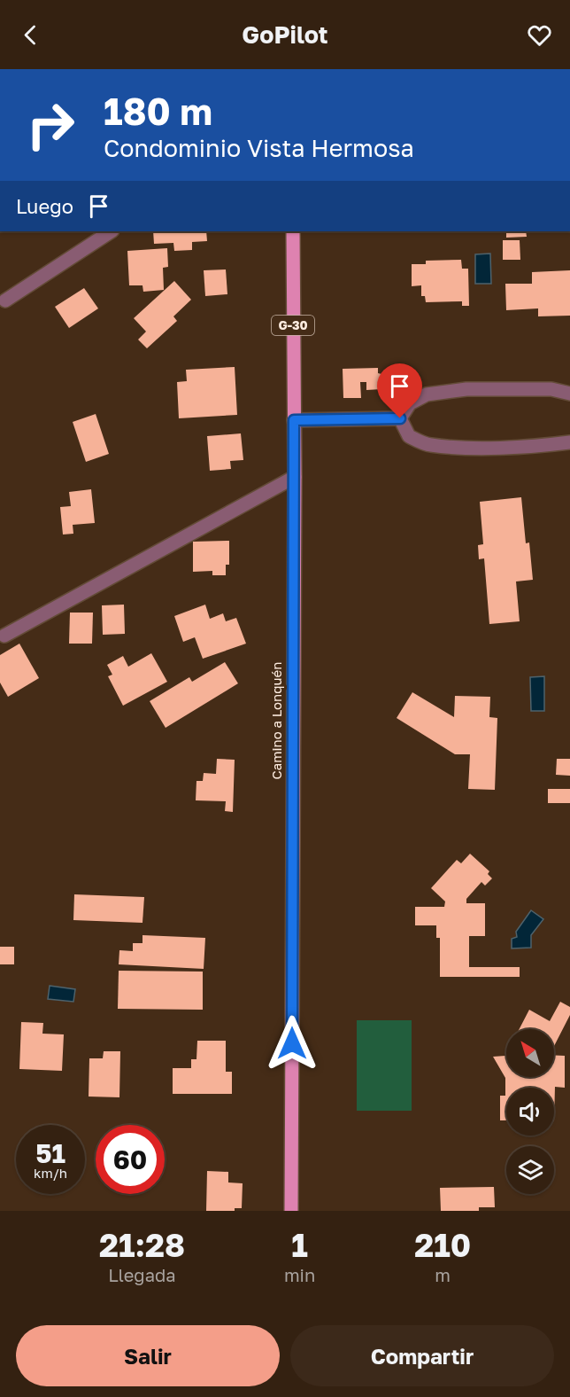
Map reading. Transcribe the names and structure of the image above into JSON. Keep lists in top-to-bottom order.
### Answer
{
  "streets": {
    "main road": ["G-30", "Camino a Lonquén"]
  },
  "north": "top left",
  "page": {
    "header": "GoPilot",
    "turn": ["180 m", "Condominio Vista Hermosa"],
    "then": "Luego",
    "speed": "51 km/h",
    "limit": "60",
    "eta": [
      "21:28",
      "Llegada",
      "1",
      "min",
      "210",
      "m"
    ],
    "buttons": ["Salir", "Compartir"]
  }
}
